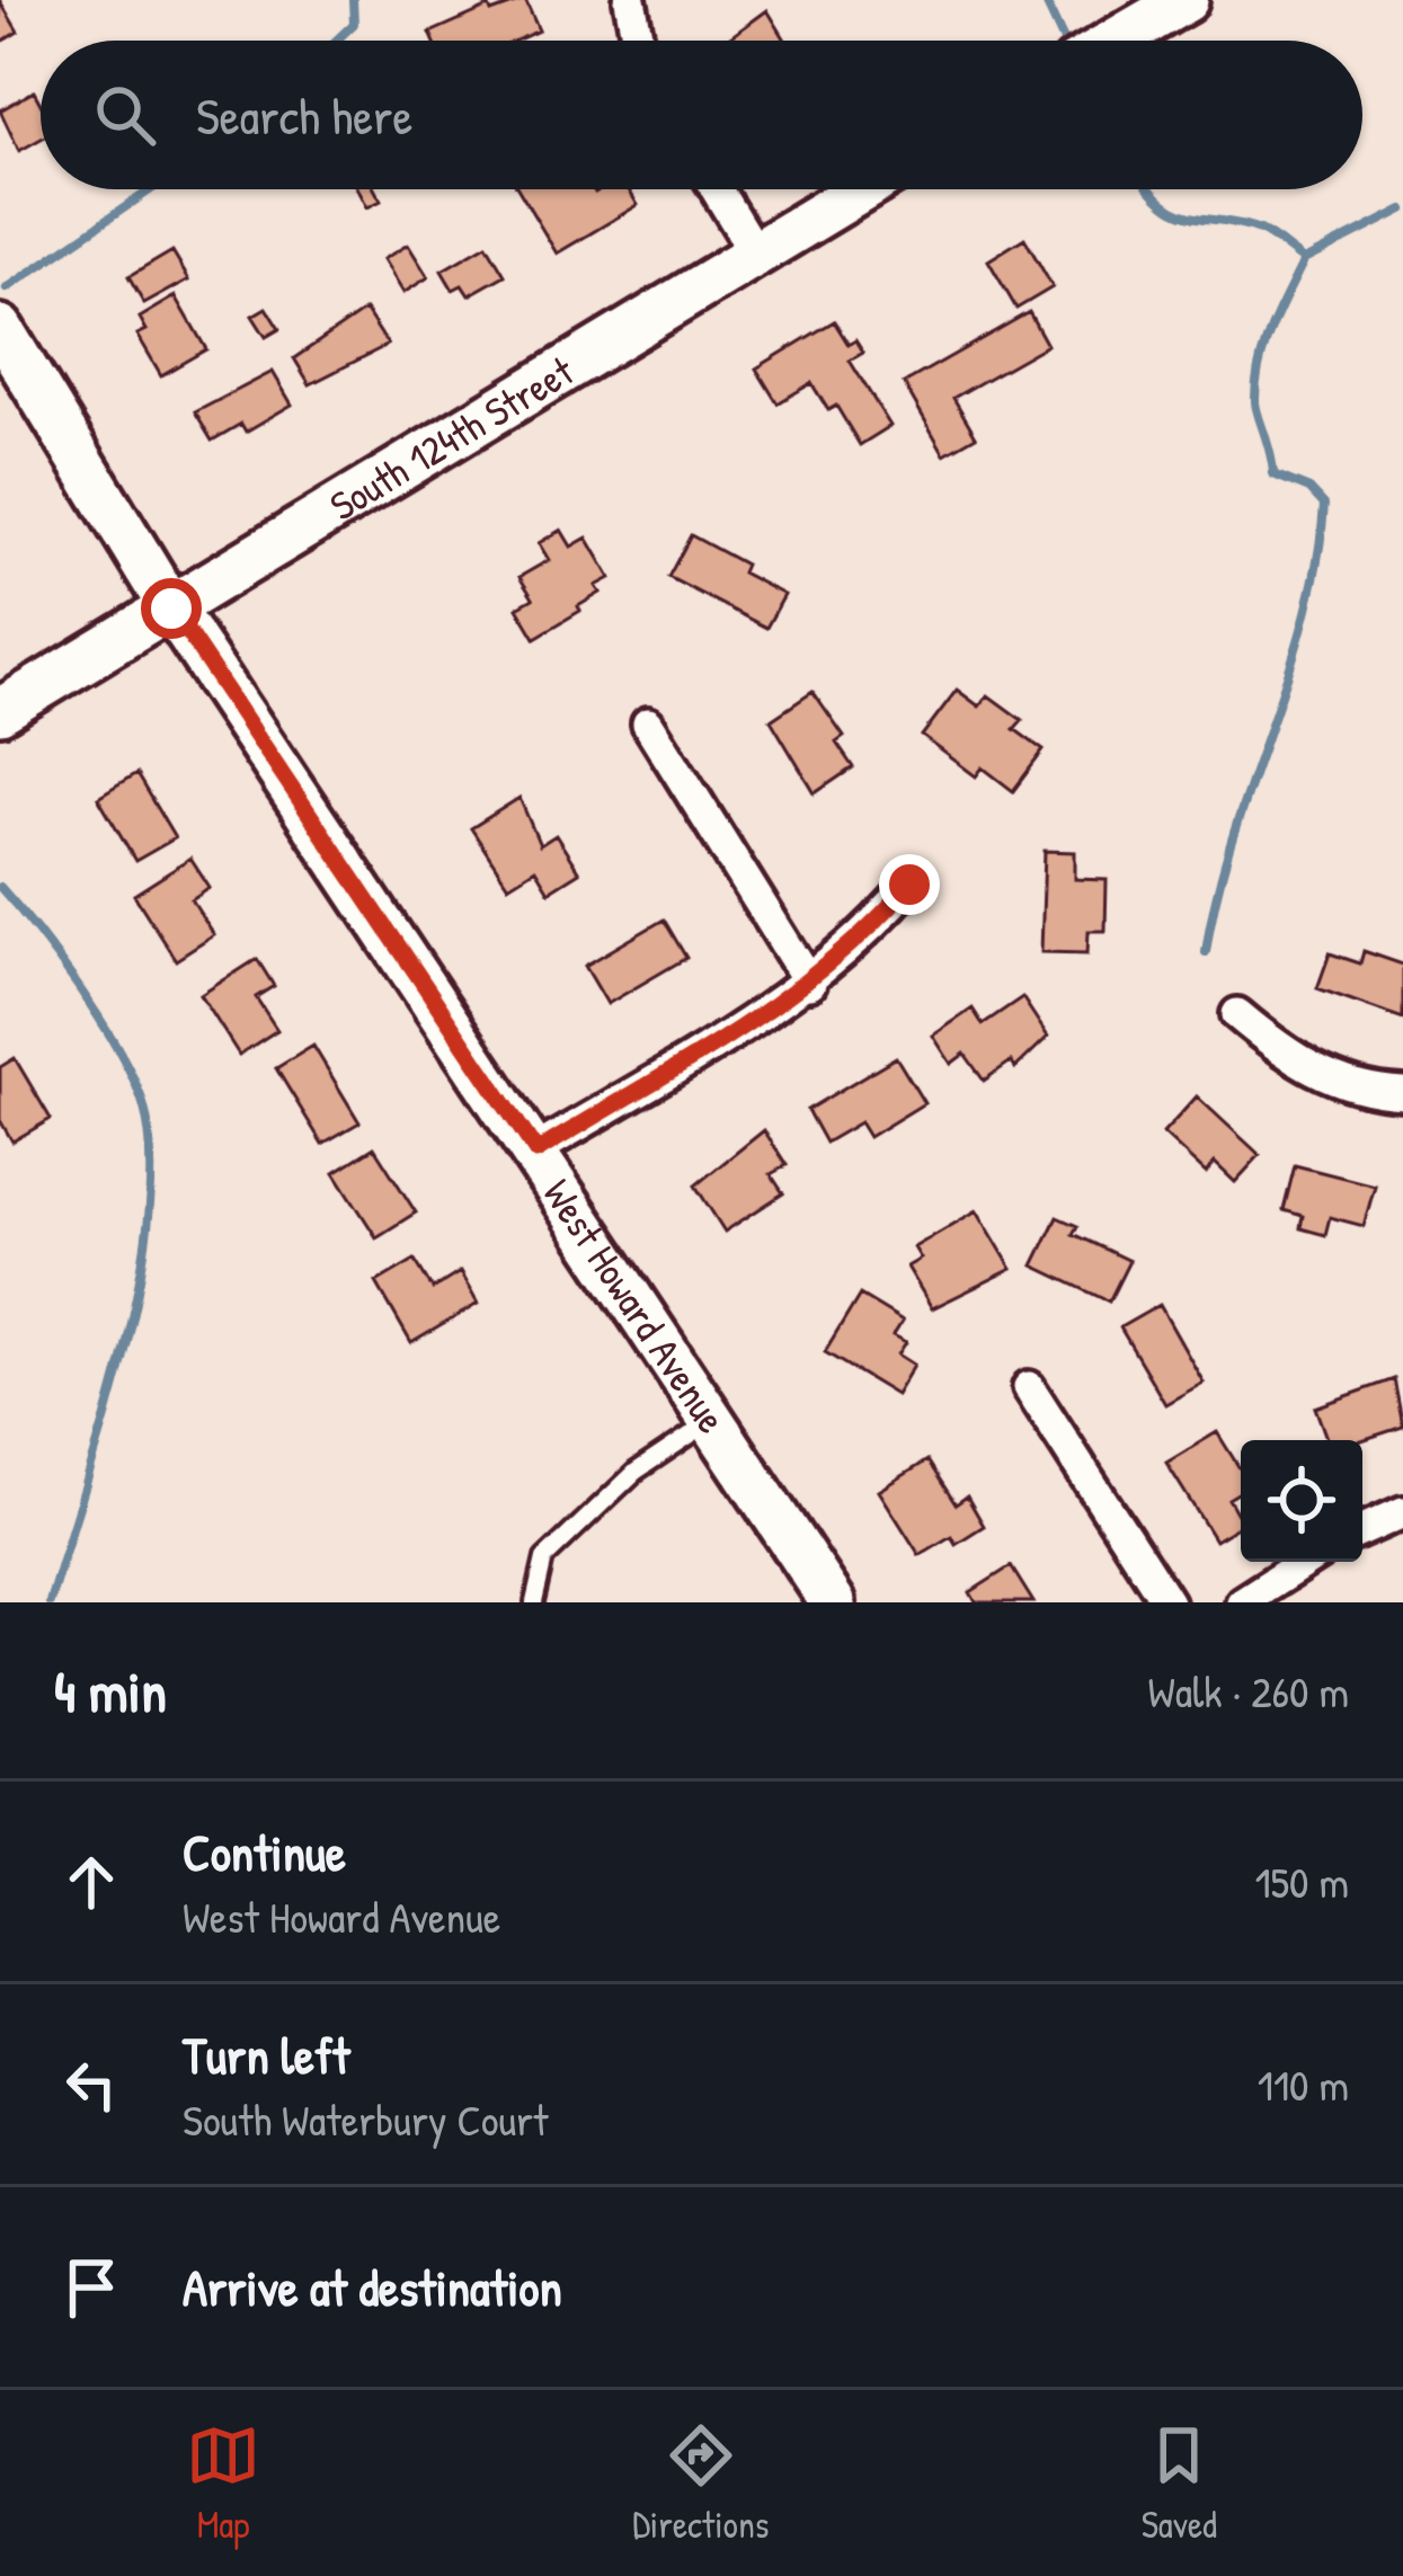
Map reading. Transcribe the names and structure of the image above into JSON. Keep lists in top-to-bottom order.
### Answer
{
  "streets": {
    "street": ["South 124th Street", "West Howard Avenue"]
  },
  "crossings": [
    ["South 124th Street", "West Howard Avenue"]
  ],
  "page": {
    "search": "Search here",
    "heading": ["4 min", "Walk · 260 m"],
    "list": [
      ["Continue", "West Howard Avenue", "150 m"],
      ["Turn left", "South Waterbury Court", "110 m"],
      "Arrive at destination"
    ],
    "nav": ["Map", "Directions", "Saved"]
  }
}
